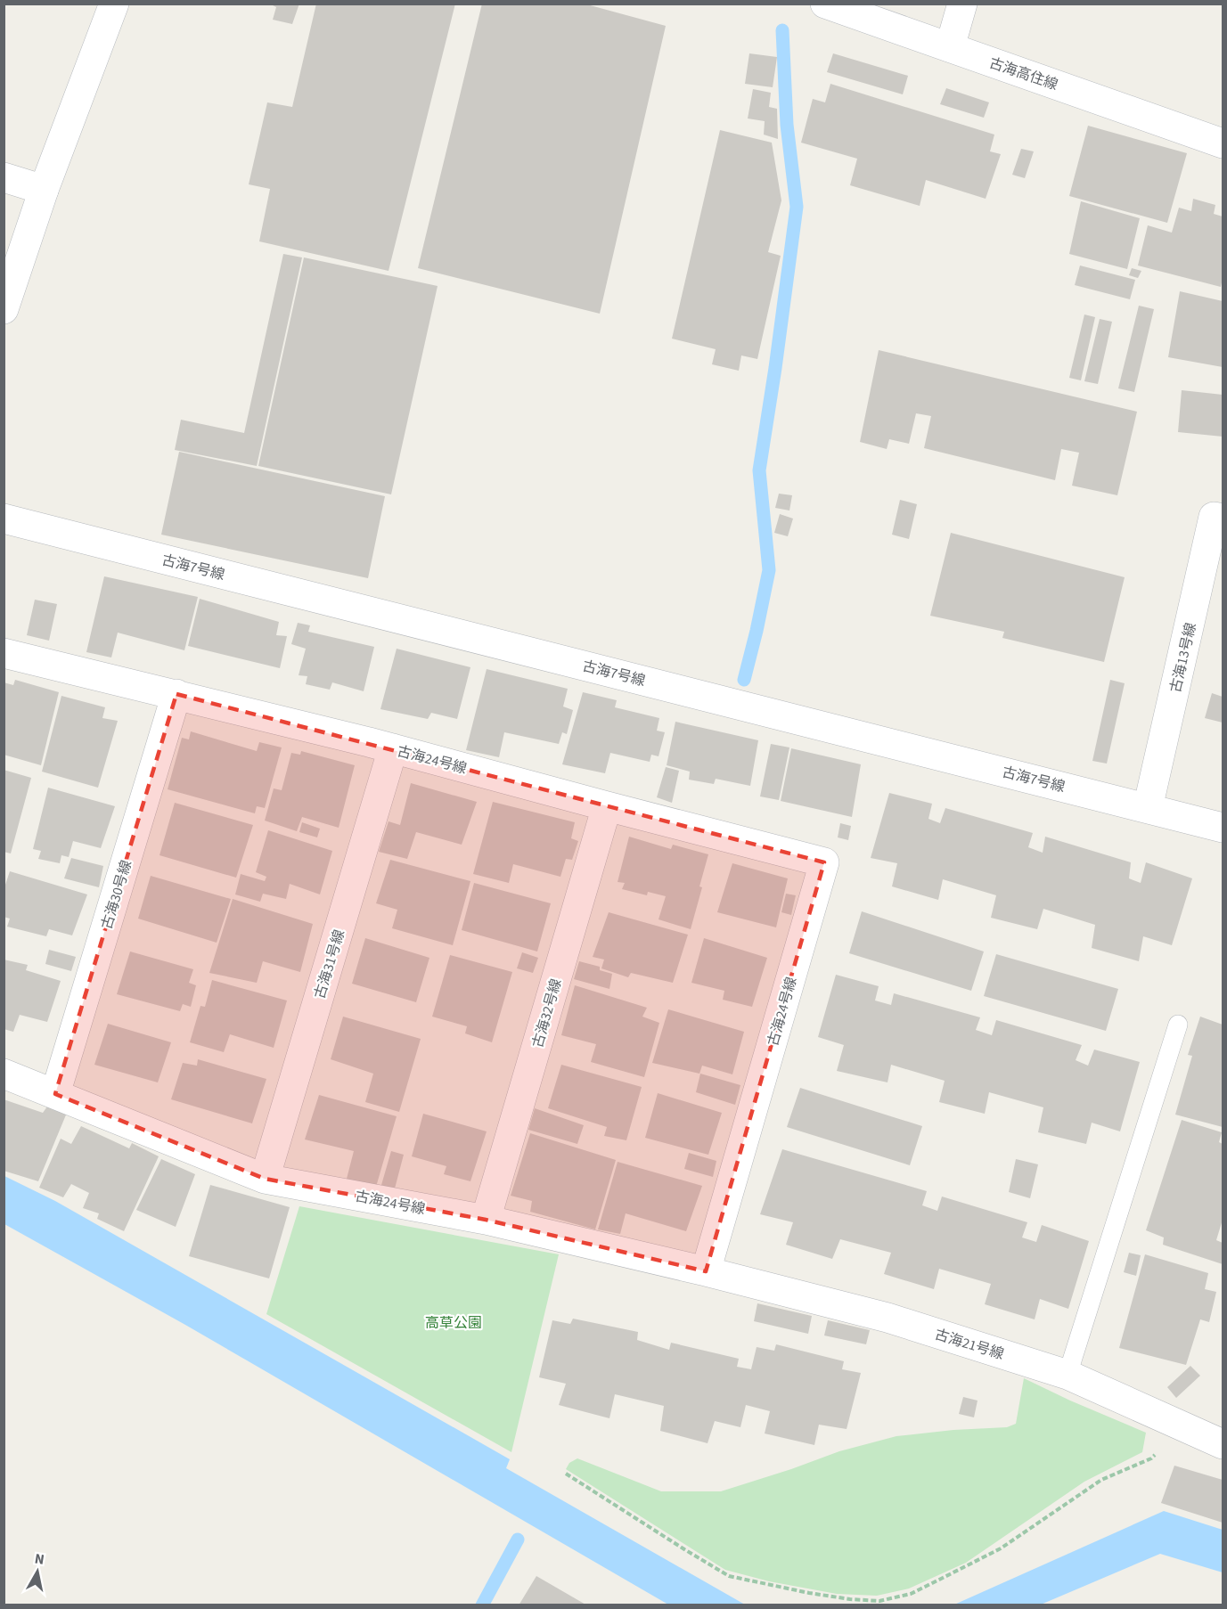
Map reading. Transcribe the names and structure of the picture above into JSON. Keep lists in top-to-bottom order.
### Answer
{
  "streets": {
    "street": [
      "古海高住線",
      "古海7号線",
      "古海13号線",
      "古海24号線",
      "古海30号線",
      "古海31号線",
      "古海32号線",
      "古海21号線"
    ]
  },
  "crossings": [
    ["古海7号線", "古海13号線"],
    ["古海24号線", "古海30号線"],
    ["古海24号線", "古海31号線"],
    ["古海24号線", "古海32号線"],
    ["古海24号線", "古海21号線"]
  ],
  "parks": ["高草公園"],
  "north": "top"
}
